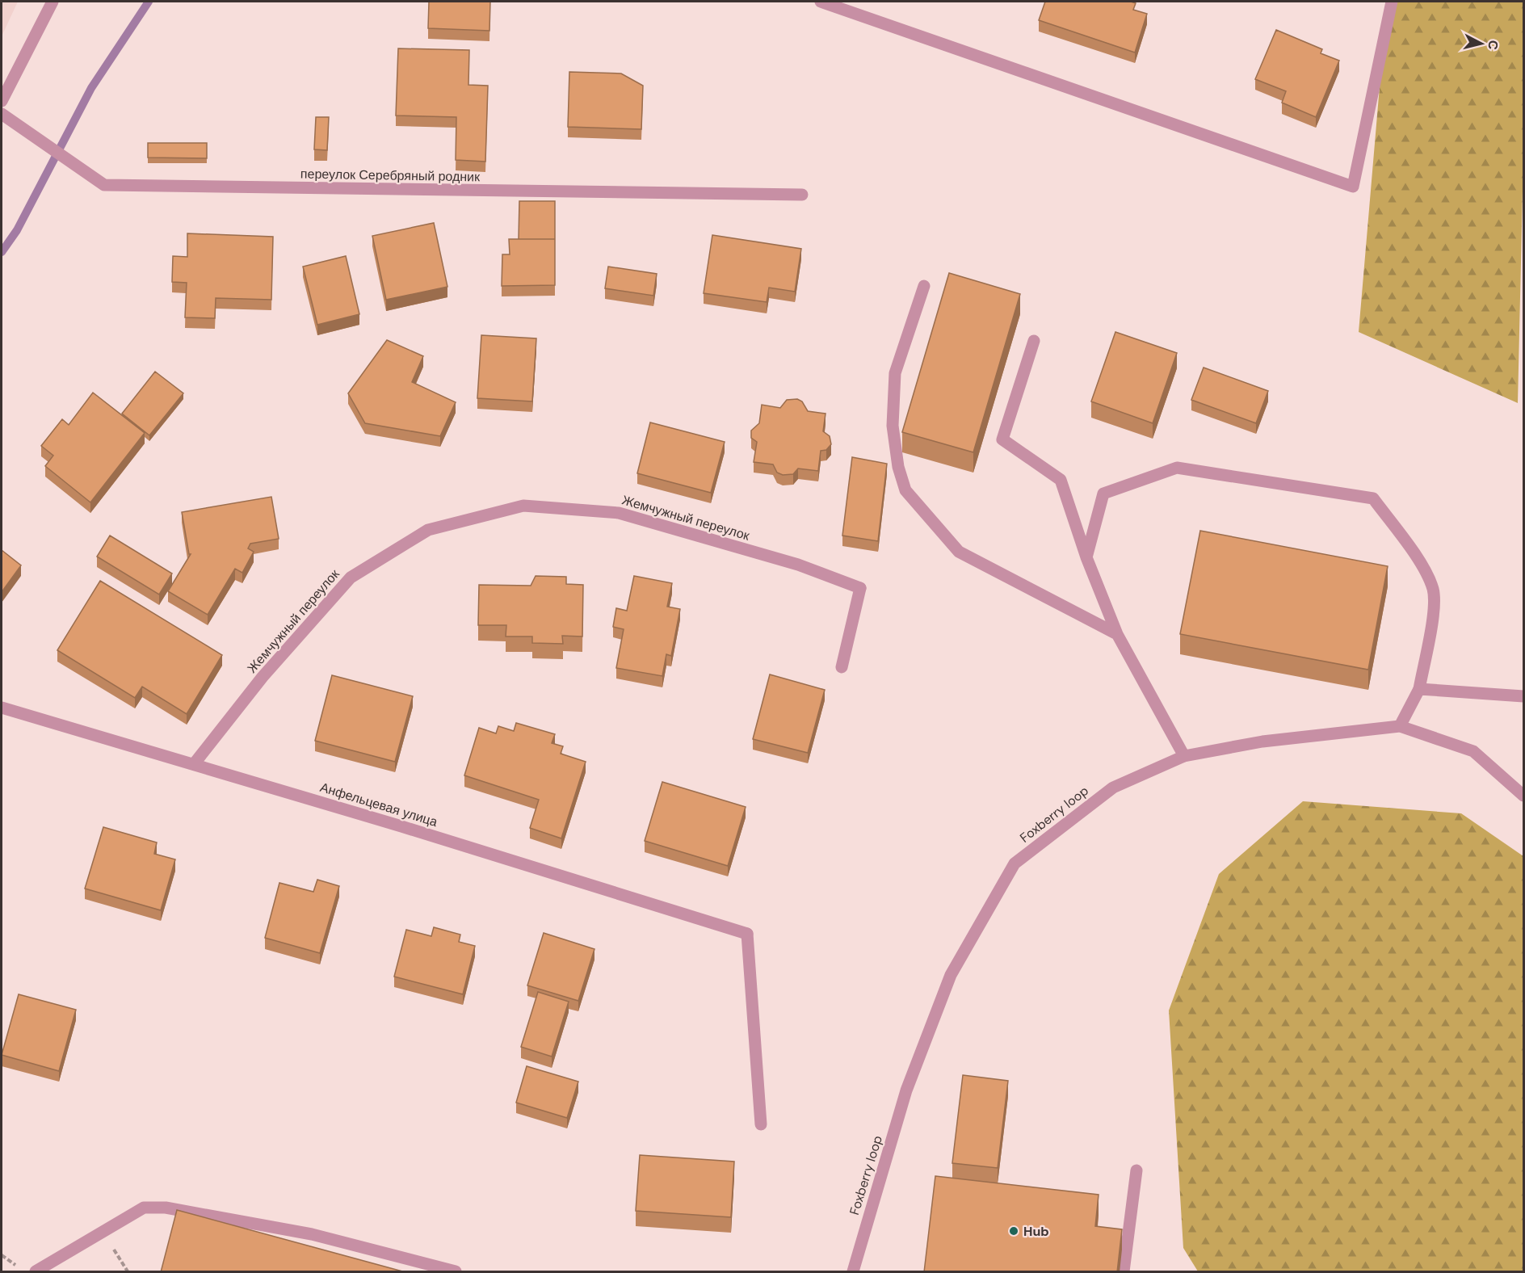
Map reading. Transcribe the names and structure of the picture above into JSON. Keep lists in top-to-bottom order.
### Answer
{
  "streets": {
    "street": [
      "переулок Серебряный родник",
      "Жемчужный переулок",
      "Анфельцевая улица",
      "Foxberry loop"
    ]
  },
  "crossings": [
    ["Жемчужный переулок", "Анфельцевая улица"]
  ],
  "places": ["Hub"],
  "north": "right"
}
